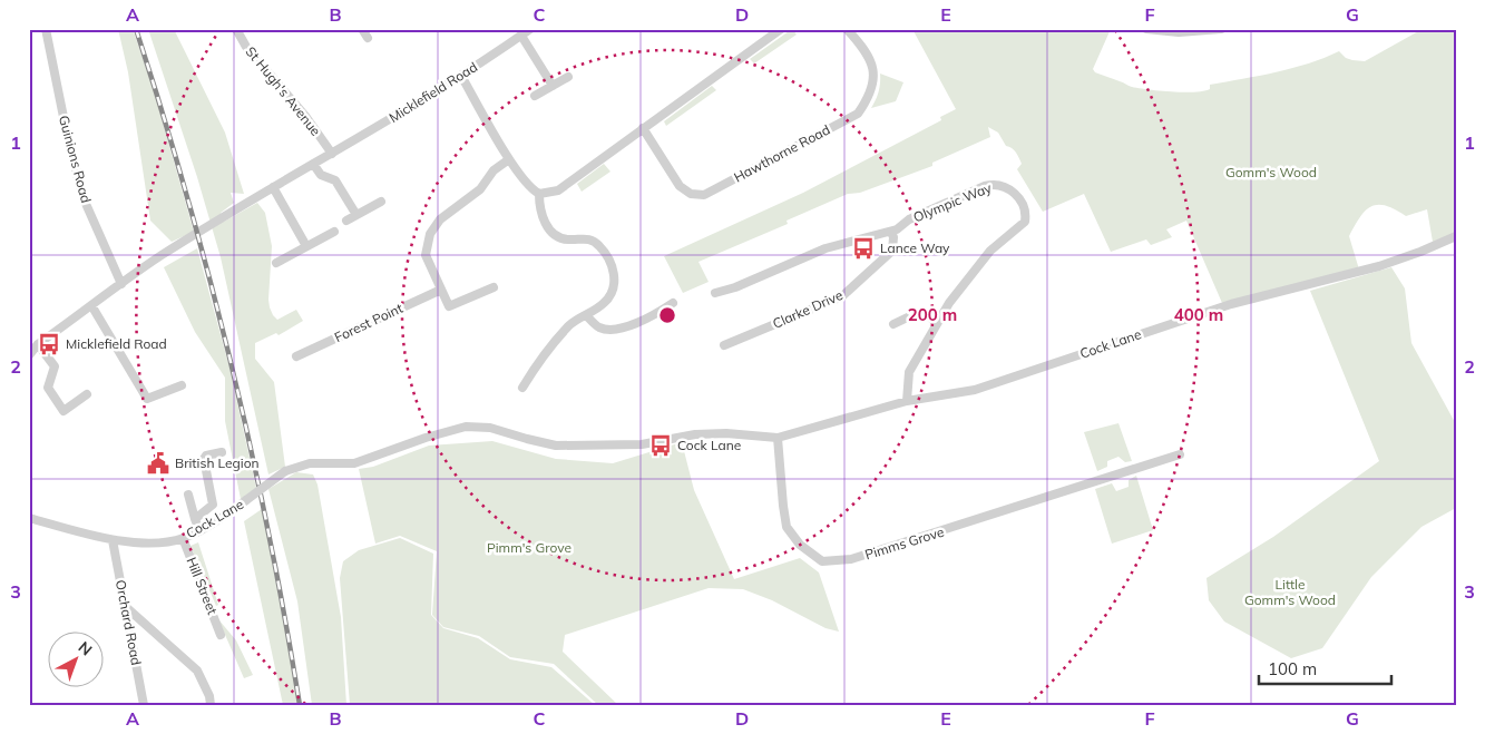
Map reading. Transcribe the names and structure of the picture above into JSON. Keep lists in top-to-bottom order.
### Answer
{
  "streets": {
    "street": [
      "St Hugh's Avenue",
      "Micklefield Road",
      "Hawthorne Road",
      "Guinions Road",
      "Olympic Way",
      "Clarke Drive",
      "Forest Point",
      "Cock Lane",
      "Pimms Grove",
      "Hill Street",
      "Orchard Road"
    ]
  },
  "crossings": [
    ["St Hugh's Avenue", "Micklefield Road"],
    ["Micklefield Road", "Guinions Road"],
    ["Olympic Way", "Clarke Drive"],
    ["Olympic Way", "Cock Lane"],
    ["Cock Lane", "Pimms Grove"],
    ["Cock Lane", "Hill Street"],
    ["Cock Lane", "Orchard Road"]
  ],
  "parks": ["Gomm's Wood", "Pimm's Grove", "Little Gomm's Wood"],
  "places": {
    "bus stop": ["Lance Way", "Micklefield Road", "Cock Lane"],
    "public building": ["British Legion"]
  },
  "scale_bar": "100 m",
  "north": "top right",
  "grid": {
    "columns": [
      "A",
      "B",
      "C",
      "D",
      "E",
      "F",
      "G"
    ],
    "rows": ["1", "2", "3"]
  },
  "rings": ["200 m", "400 m"]
}
